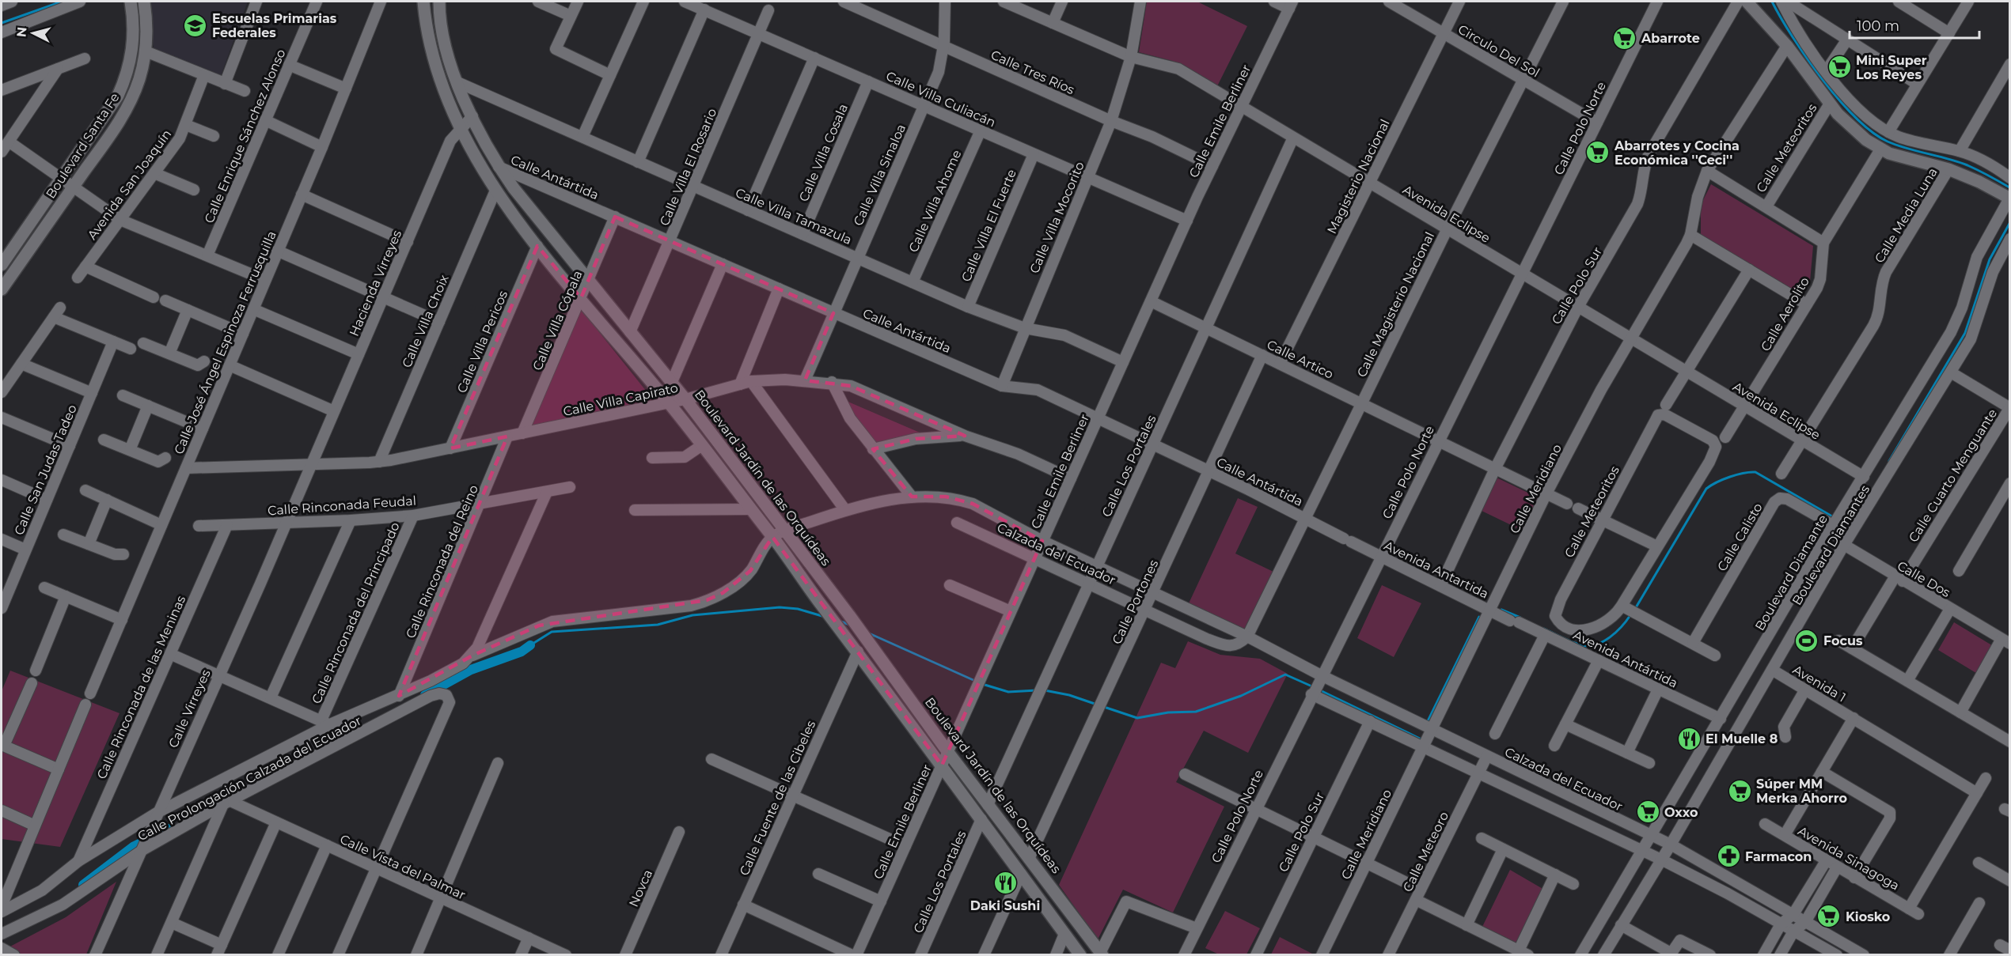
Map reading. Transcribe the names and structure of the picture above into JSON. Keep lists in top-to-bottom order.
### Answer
{
  "streets": {
    "street": [
      "Circulo Del Sol",
      "Calle Tres Ríos",
      "Calle Villa Culiacán",
      "Calle Emile Berliner",
      "Calle Polo Norte",
      "Calle Enrique Sánchez Alonso",
      "Boulevard Santa Fe",
      "Calle Meteoritos",
      "Calle Villa Cosala",
      "Calle Villa El Rosario",
      "Calle Villa Sinaloa",
      "Magisterio Nacional",
      "Calle Antártida",
      "Avenida San Joaquín",
      "Calle Villa Ahome",
      "Avenida Eclipse",
      "Calle Media Luna",
      "Calle Villa Tamazula",
      "Calle Villa Mocorito",
      "Calle Villa El Fuerte",
      "Hacienda Virreyes",
      "Calle Polo Sur",
      "Calle Magisterio Nacional",
      "Calle Aerolito",
      "Calle Villa Cópala",
      "Calle Villa Choix",
      "Calle Villa Pericos",
      "Calle José Ángel Espinoza Ferrusquilla",
      "Calle Artico",
      "Calle Villa Capirato",
      "Calle Los Portales",
      "Calle San Judas Tadeo",
      "Calle Cuarto Menguante",
      "Boulevard Jardín de las Orquídeas",
      "Calle Meridiano",
      "Calle Rinconada Feudal",
      "Calle Calisto",
      "Boulevard Diamantes",
      "Calzada del Ecuador",
      "Calle Rinconada del Reino",
      "Avenida Antartida",
      "Boulevard Diamante",
      "Calle Dos",
      "Calle Portones",
      "Calle Rinconada del Principado",
      "Avenida Antártida",
      "Avenida 1",
      "Calle Rinconada de las Meninas",
      "Calle Virreyes",
      "Calle Prolongación Calzada del Ecuador",
      "Calle Fuente de las Cibeles",
      "Calle Meteoro",
      "Avenida Sinagoga",
      "Calle Vista del Palmar",
      "Novca"
    ]
  },
  "crossings": [
    ["Circulo Del Sol", "Calle Polo Norte"],
    ["Circulo Del Sol", "Magisterio Nacional"],
    ["Circulo Del Sol", "Calle Magisterio Nacional"],
    ["Calle Tres Ríos", "Calle Emile Berliner"],
    ["Calle Tres Ríos", "Calle Villa Sinaloa"],
    ["Calle Tres Ríos", "Calle Villa Mocorito"],
    ["Calle Villa Culiacán", "Calle Emile Berliner"],
    ["Calle Villa Culiacán", "Calle Villa Cosala"],
    ["Calle Villa Culiacán", "Calle Villa El Rosario"],
    ["Calle Villa Culiacán", "Calle Villa Sinaloa"],
    ["Calle Villa Culiacán", "Calle Villa Ahome"],
    ["Calle Villa Culiacán", "Calle Villa Mocorito"],
    ["Calle Villa Culiacán", "Calle Villa El Fuerte"],
    ["Calle Emile Berliner", "Calle Antártida"],
    ["Calle Emile Berliner", "Avenida Eclipse"],
    ["Calle Emile Berliner", "Calle Villa Tamazula"],
    ["Calle Emile Berliner", "Calle Artico"],
    ["Calle Emile Berliner", "Calle Villa Capirato"],
    ["Calle Emile Berliner", "Boulevard Jardín de las Orquídeas"],
    ["Calle Emile Berliner", "Calzada del Ecuador"],
    ["Calle Polo Norte", "Avenida Eclipse"],
    ["Calle Polo Norte", "Calle Artico"],
    ["Calle Polo Norte", "Calzada del Ecuador"],
    ["Calle Polo Norte", "Avenida Antartida"],
    ["Calle Villa Cosala", "Calle Villa Tamazula"],
    ["Calle Villa El Rosario", "Calle Antártida"],
    ["Calle Villa El Rosario", "Calle Villa Tamazula"],
    ["Calle Villa El Rosario", "Boulevard Jardín de las Orquídeas"],
    ["Calle Villa Sinaloa", "Calle Antártida"],
    ["Calle Villa Sinaloa", "Calle Villa Tamazula"],
    ["Calle Villa Sinaloa", "Calle Villa Capirato"],
    ["Magisterio Nacional", "Avenida Eclipse"],
    ["Magisterio Nacional", "Calle Artico"],
    ["Calle Antártida", "Calle Villa Mocorito"],
    ["Calle Antártida", "Calle Magisterio Nacional"],
    ["Calle Antártida", "Calle Villa Cópala"],
    ["Calle Antártida", "Calle Los Portales"],
    ["Calle Antártida", "Boulevard Jardín de las Orquídeas"],
    ["Calle Antártida", "Avenida Antartida"],
    ["Calle Antártida", "Calle Portones"],
    ["Calle Villa Ahome", "Calle Villa Tamazula"],
    ["Avenida Eclipse", "Calle Media Luna"],
    ["Avenida Eclipse", "Calle Villa Mocorito"],
    ["Avenida Eclipse", "Calle Polo Sur"],
    ["Avenida Eclipse", "Calle Magisterio Nacional"],
    ["Avenida Eclipse", "Calle Aerolito"],
    ["Avenida Eclipse", "Calle Los Portales"],
    ["Avenida Eclipse", "Calle Meridiano"],
    ["Avenida Eclipse", "Boulevard Diamante"],
    ["Calle Villa Tamazula", "Calle Villa Mocorito"],
    ["Calle Villa Tamazula", "Calle Villa El Fuerte"],
    ["Calle Villa Tamazula", "Boulevard Jardín de las Orquídeas"],
    ["Hacienda Virreyes", "Calle Villa Capirato"],
    ["Hacienda Virreyes", "Boulevard Jardín de las Orquídeas"],
    ["Hacienda Virreyes", "Calle Rinconada Feudal"],
    ["Hacienda Virreyes", "Calle Virreyes"],
    ["Calle Polo Sur", "Calle Artico"],
    ["Calle Polo Sur", "Avenida Antartida"],
    ["Calle Magisterio Nacional", "Calle Artico"],
    ["Calle Magisterio Nacional", "Avenida Antartida"],
    ["Calle Villa Cópala", "Calle Villa Capirato"],
    ["Calle Villa Cópala", "Boulevard Jardín de las Orquídeas"],
    ["Calle Villa Choix", "Calle Villa Capirato"],
    ["Calle Villa Pericos", "Calle Villa Capirato"],
    ["Calle José Ángel Espinoza Ferrusquilla", "Calle Villa Capirato"],
    ["Calle Artico", "Calle Los Portales"],
    ["Calle Artico", "Calle Meridiano"],
    ["Calle Artico", "Calle Portones"],
    ["Calle Villa Capirato", "Boulevard Jardín de las Orquídeas"],
    ["Calle Villa Capirato", "Calle Rinconada del Reino"],
    ["Calle Los Portales", "Boulevard Jardín de las Orquídeas"],
    ["Calle Los Portales", "Calzada del Ecuador"],
    ["Calle Cuarto Menguante", "Calle Dos"],
    ["Boulevard Jardín de las Orquídeas", "Calzada del Ecuador"],
    ["Boulevard Jardín de las Orquídeas", "Calle Portones"],
    ["Calle Meridiano", "Calzada del Ecuador"],
    ["Calle Meridiano", "Avenida Antartida"],
    ["Calle Rinconada Feudal", "Calle Rinconada del Reino"],
    ["Calle Rinconada Feudal", "Calle Rinconada del Principado"],
    ["Calle Rinconada Feudal", "Calle Rinconada de las Meninas"],
    ["Calle Rinconada Feudal", "Calle Virreyes"],
    ["Calle Calisto", "Boulevard Diamante"],
    ["Calle Calisto", "Calle Dos"],
    ["Boulevard Diamantes", "Calzada del Ecuador"],
    ["Boulevard Diamantes", "Calle Dos"],
    ["Boulevard Diamantes", "Avenida 1"],
    ["Calzada del Ecuador", "Boulevard Diamante"],
    ["Calzada del Ecuador", "Calle Portones"],
    ["Calzada del Ecuador", "Calle Meteoro"],
    ["Calle Rinconada del Reino", "Calle Prolongación Calzada del Ecuador"],
    ["Avenida Antartida", "Avenida Antártida"],
    ["Boulevard Diamante", "Calle Dos"],
    ["Boulevard Diamante", "Avenida Antártida"],
    ["Calle Rinconada del Principado", "Calle Prolongación Calzada del Ecuador"],
    ["Avenida 1", "Avenida Sinagoga"],
    ["Calle Rinconada de las Meninas", "Calle Prolongación Calzada del Ecuador"],
    ["Calle Virreyes", "Calle Prolongación Calzada del Ecuador"],
    ["Calle Prolongación Calzada del Ecuador", "Calle Vista del Palmar"]
  ],
  "places": {
    "school or university": ["Escuelas Primarias Federales"],
    "supermarket": [
      "Abarrote",
      "Mini Super Los Reyes",
      "Abarrotes y Cocina Económica ''Ceci''",
      "Súper MM Merka Ahorro",
      "Oxxo",
      "Kiosko"
    ],
    "sports": ["Focus"],
    "restaurant": ["El Muelle 8", "Daki Sushi"],
    "pharmacy": ["Farmacon"]
  },
  "scale_bar": "100 m",
  "north": "left"
}
